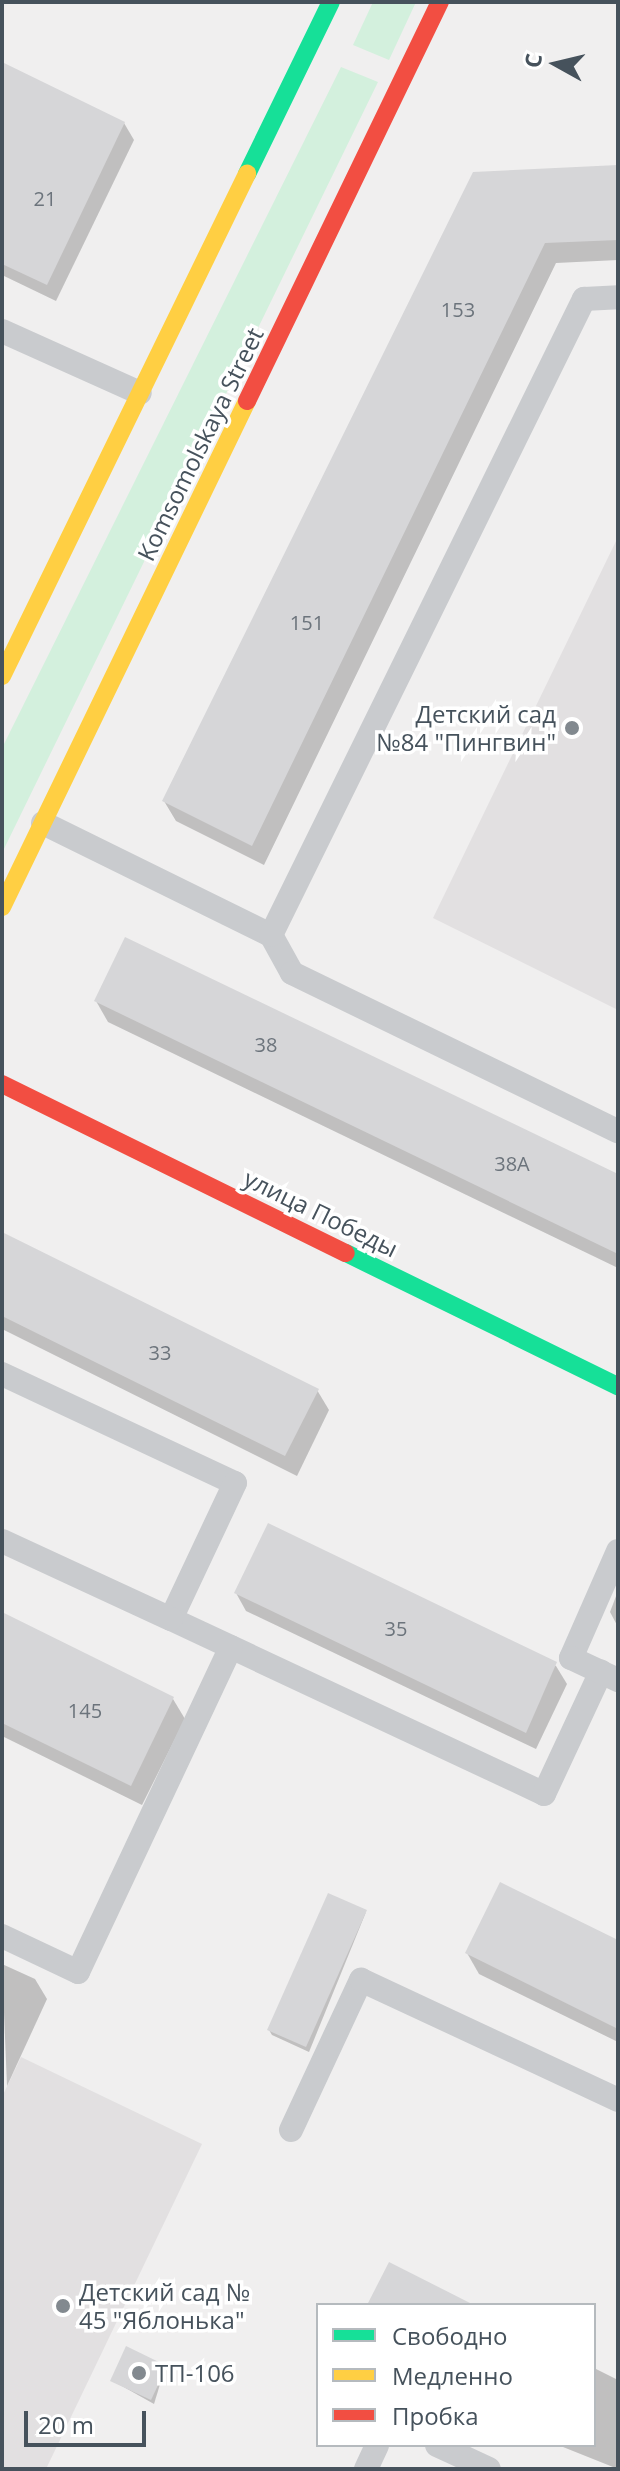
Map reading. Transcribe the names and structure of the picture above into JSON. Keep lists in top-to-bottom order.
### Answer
{
  "streets": {
    "main road": ["Komsomolskaya Street", "улица Победы"]
  },
  "places": ["Детский сад №84 \"Пингвин\"", "Детский сад № 45 \"Яблонька\"", "ТП-106"],
  "house_numbers": [
    "21",
    "153",
    "151",
    "38",
    "38А",
    "33",
    "35",
    "145"
  ],
  "legend": ["Свободно", "Медленно", "Пробка"],
  "scale_bar": "20 m",
  "north": "left"
}
